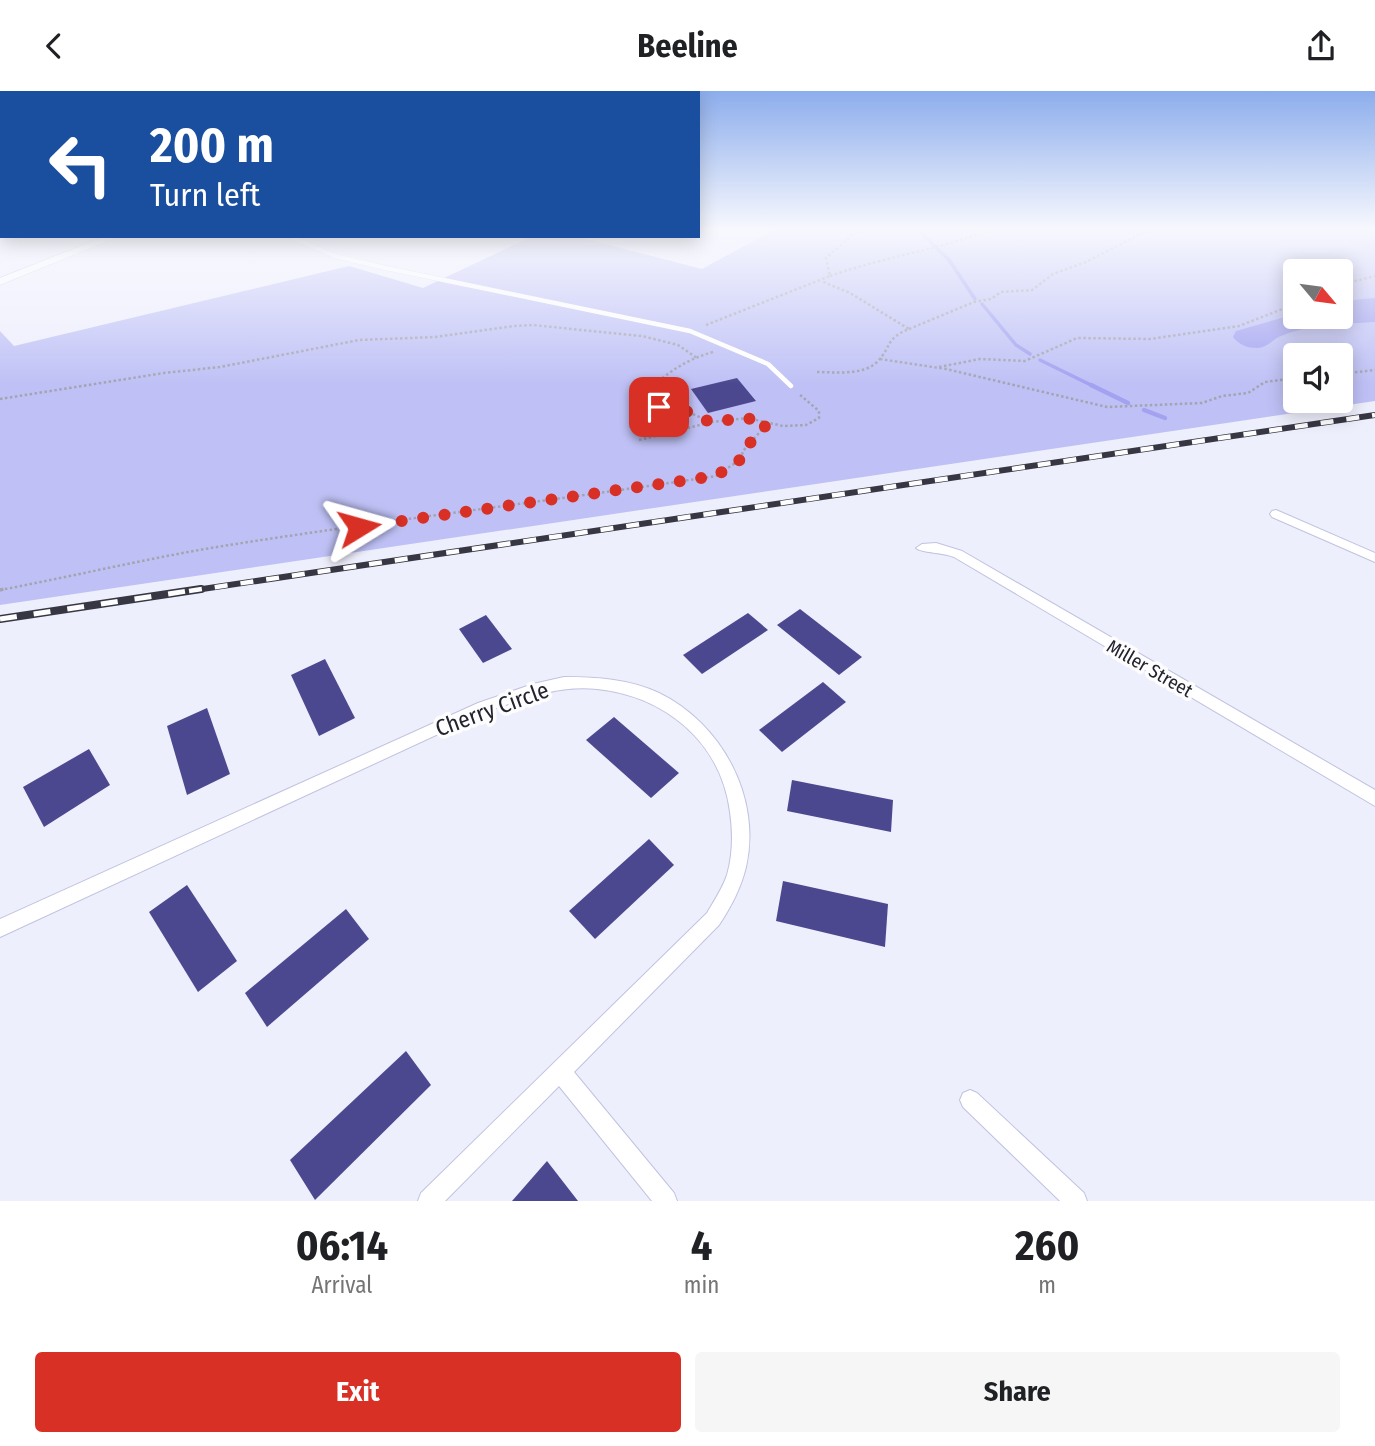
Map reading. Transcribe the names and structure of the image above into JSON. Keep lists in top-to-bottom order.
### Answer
{
  "streets": {
    "street": ["Miller Street", "Cherry Circle"]
  },
  "north": "bottom right",
  "page": {
    "header": "Beeline",
    "turn": ["200 m", "Turn left"],
    "eta": [
      "06:14",
      "Arrival",
      "4",
      "min",
      "260",
      "m"
    ],
    "buttons": ["Exit", "Share"]
  }
}
